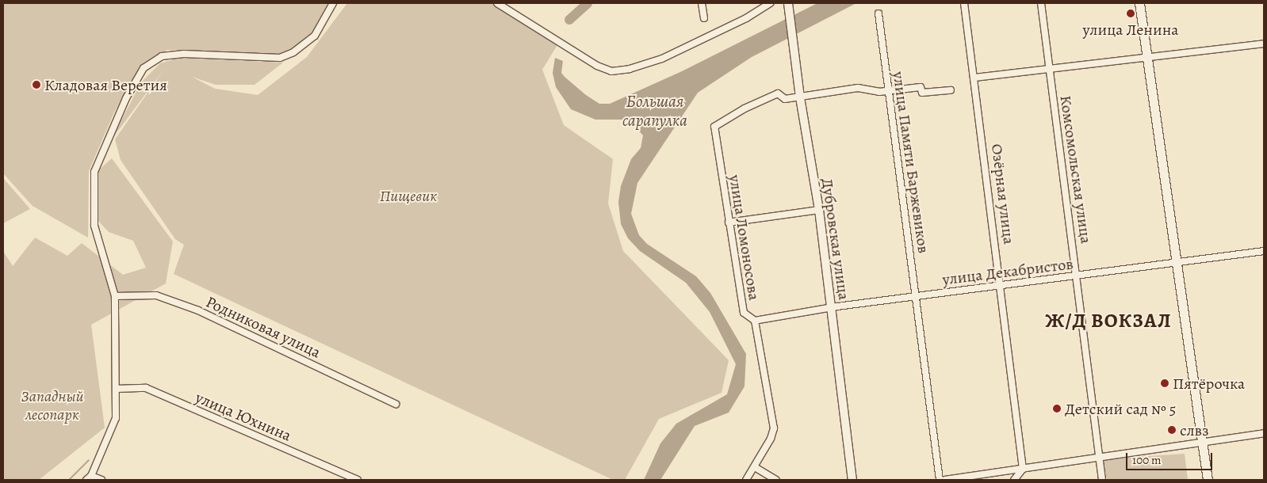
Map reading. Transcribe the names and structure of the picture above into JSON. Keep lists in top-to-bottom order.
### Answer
{
  "streets": {
    "street": [
      "улица Памяти Баржевиков",
      "Комсомольская улица",
      "Озёрная улица",
      "улица Ломоносова",
      "Дубровская улица",
      "улица Декабристов",
      "Родниковая улица",
      "улица Юхнина"
    ]
  },
  "crossings": [
    ["улица Памяти Баржевиков", "улица Декабристов"],
    ["Комсомольская улица", "улица Декабристов"],
    ["Озёрная улица", "улица Декабристов"],
    ["улица Ломоносова", "Дубровская улица"],
    ["улица Ломоносова", "улица Декабристов"],
    ["Дубровская улица", "улица Декабристов"]
  ],
  "districts": ["Ж/Д ВОКЗАЛ"],
  "water": ["Большая сарапулка"],
  "parks": ["Пищевик", "Западный лесопарк"],
  "places": [
    "улица Ленина",
    "Кладовая Веретия",
    "Пятёрочка",
    "Детский сад № 5",
    "слвз"
  ],
  "scale_bar": "100 m"
}
